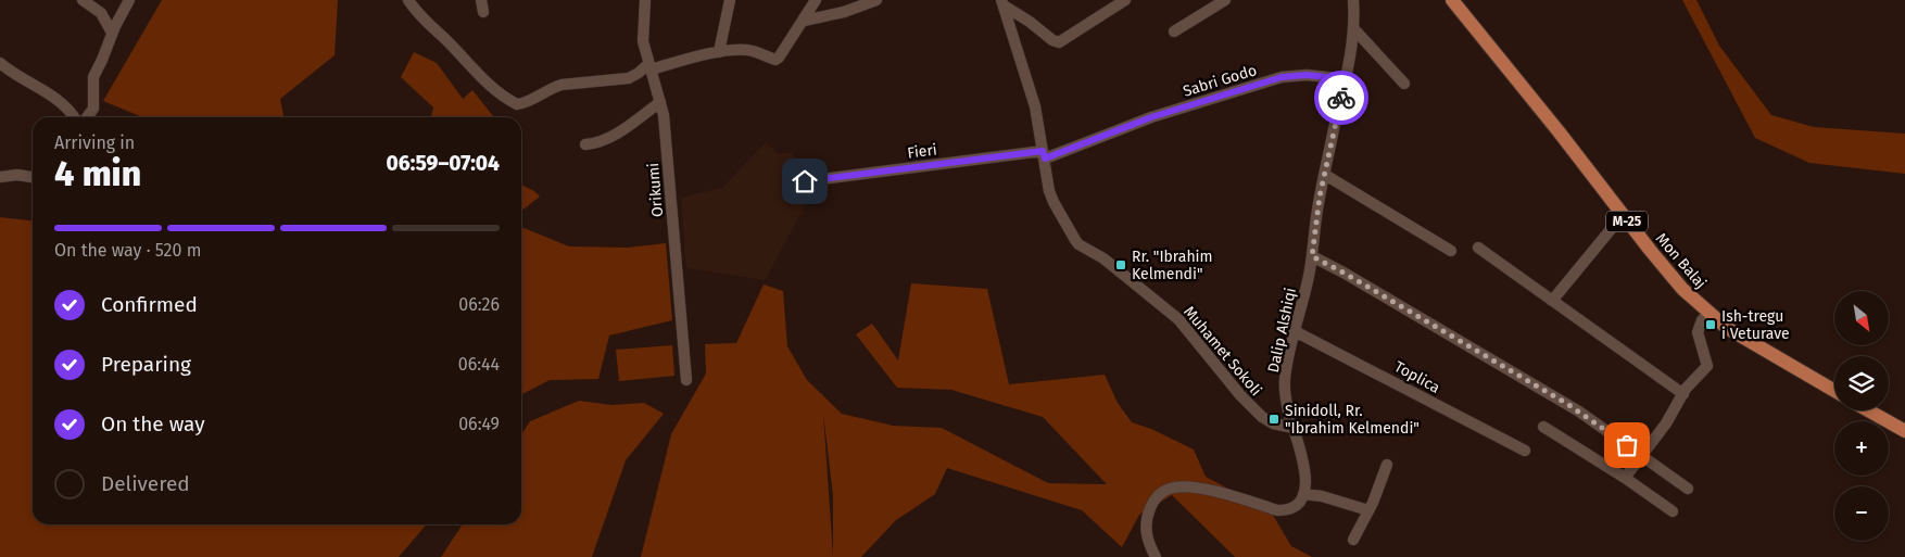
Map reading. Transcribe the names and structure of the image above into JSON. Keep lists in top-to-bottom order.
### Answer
{
  "streets": {
    "main road": ["M-25", "Mon Balaj"],
    "street": [
      "Sabri Godo",
      "Fieri",
      "Orikumi",
      "Dalip Alshiqi",
      "Muhamet Sokoli",
      "Toplica"
    ]
  },
  "crossings": [
    ["Sabri Godo", "Fieri"],
    ["Sabri Godo", "Dalip Alshiqi"],
    ["Sabri Godo", "Muhamet Sokoli"],
    ["Fieri", "Muhamet Sokoli"],
    ["Dalip Alshiqi", "Muhamet Sokoli"],
    ["Dalip Alshiqi", "Toplica"]
  ],
  "places": {
    "transit": ["Rr. \"Ibrahim Kelmendi\"", "Ish-tregu i Veturave", "Sinidoll, Rr. \"Ibrahim Kelmendi\""]
  },
  "north": "bottom right",
  "page": {
    "heading": ["4 min", "Arriving in", "06:59–07:04"],
    "bar": "On the way · 520 m",
    "list": [
      ["Confirmed", "06:26"],
      ["Preparing", "06:44"],
      ["On the way", "06:49"],
      "Delivered"
    ],
    "map_buttons": ["+", "−"]
  }
}
